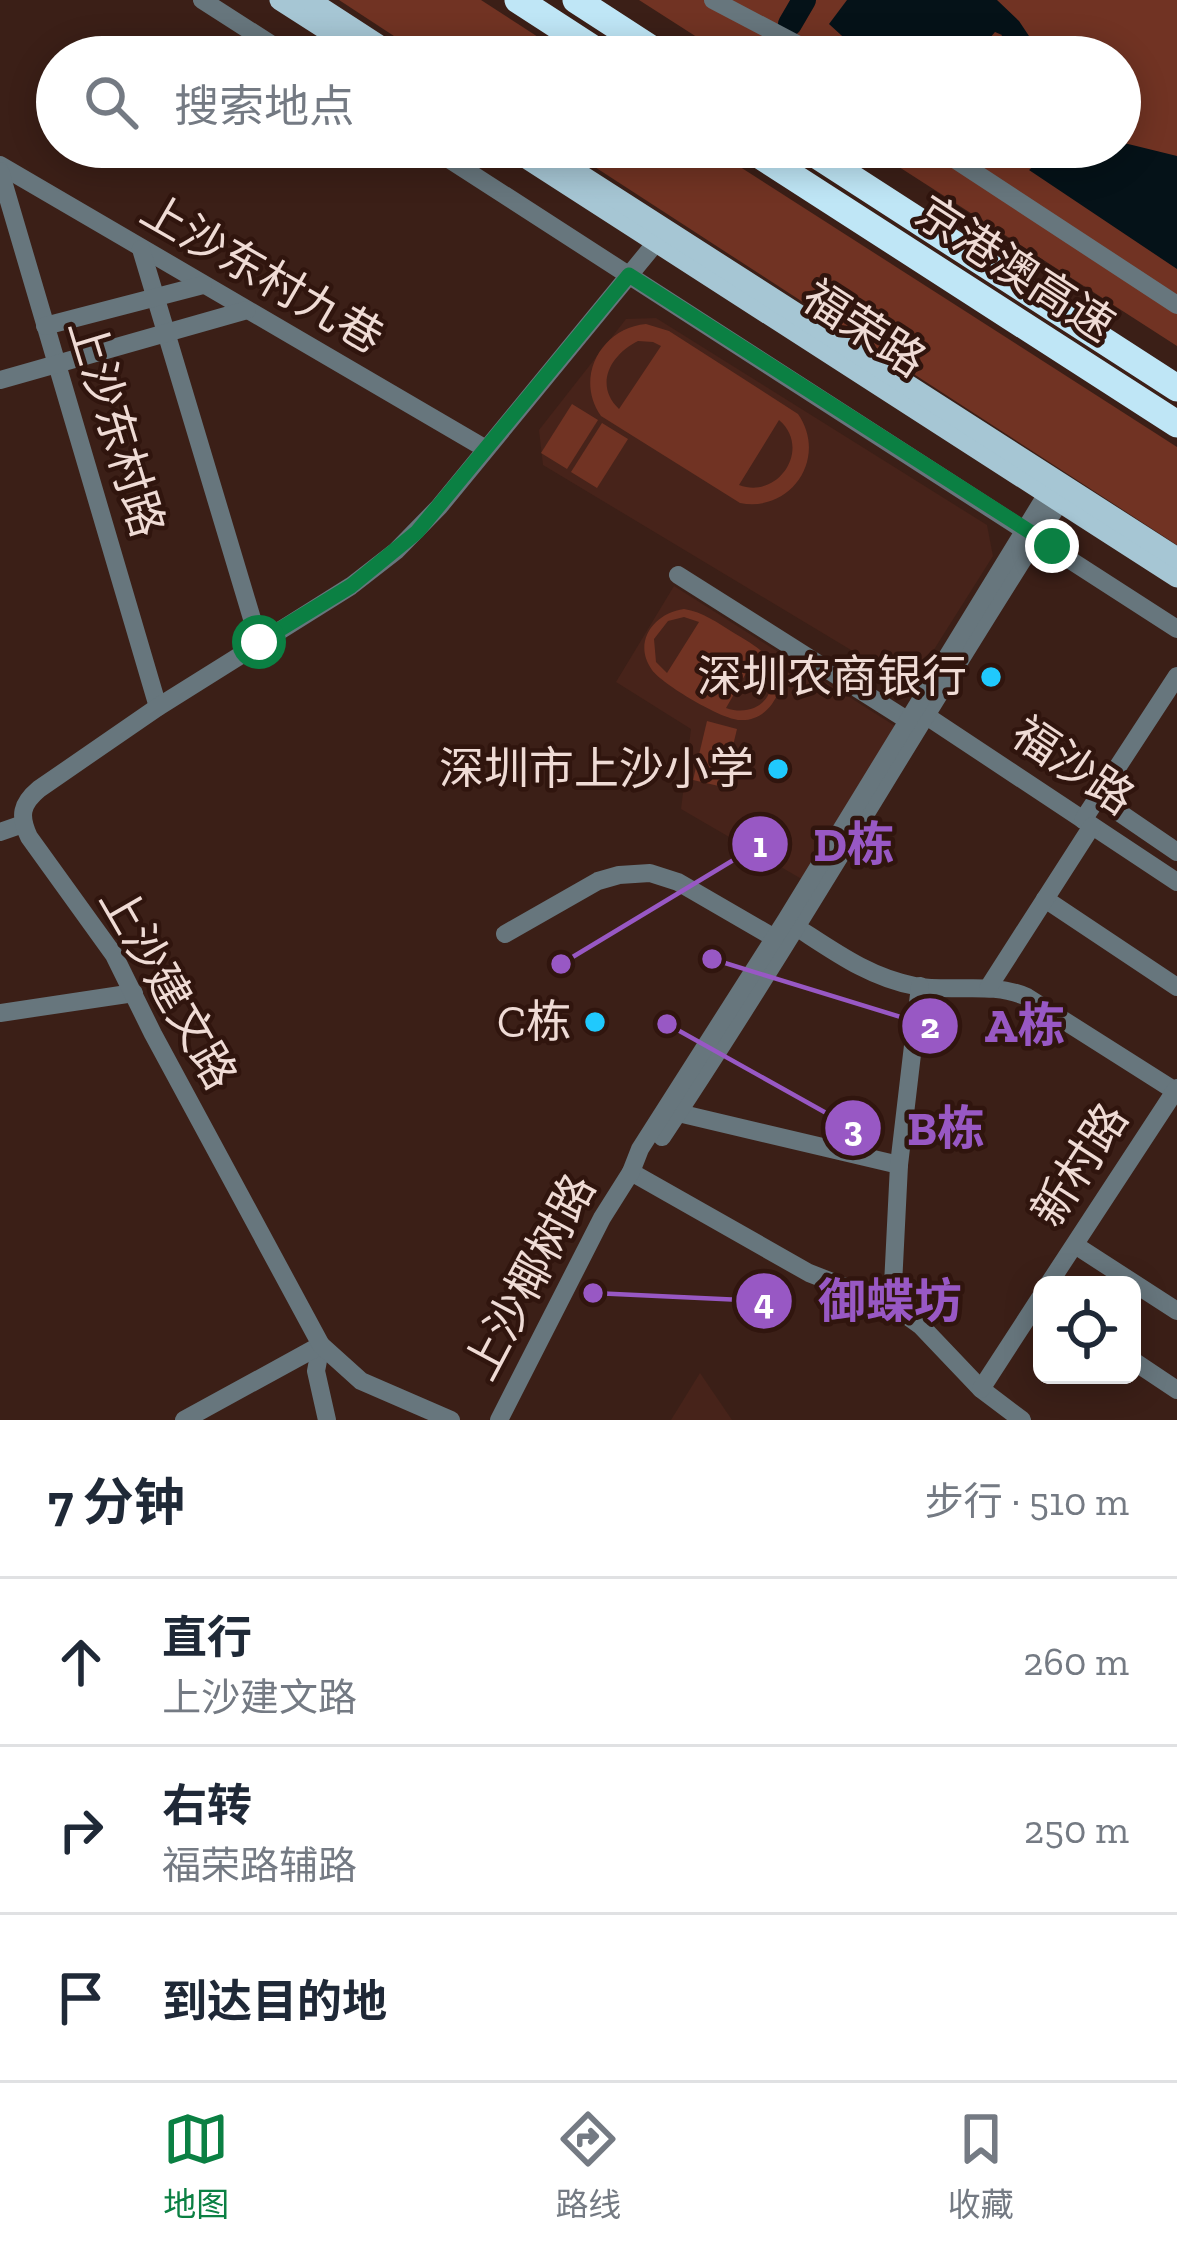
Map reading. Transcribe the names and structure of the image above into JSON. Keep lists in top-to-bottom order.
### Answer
{
  "streets": {
    "highway": ["京港澳高速"],
    "main road": ["福荣路"],
    "street": [
      "上沙东村九巷",
      "上沙东村路",
      "福沙路",
      "上沙建文路",
      "新村路",
      "上沙椰树路"
    ]
  },
  "crossings": [
    ["上沙东村九巷", "上沙东村路"],
    ["福荣路", "上沙椰树路"],
    ["福沙路", "上沙椰树路"],
    ["上沙建文路", "上沙椰树路"]
  ],
  "places": [
    "深圳农商银行",
    "深圳市上沙小学",
    "A栋",
    "D栋",
    "C栋",
    "B栋",
    "御蝶坊"
  ],
  "page": {
    "search": "搜索地点",
    "heading": ["7 分钟", "步行 · 510 m"],
    "list": [
      ["直行", "上沙建文路", "260 m"],
      ["右转", "福荣路辅路", "250 m"],
      "到达目的地"
    ],
    "nav": ["地图", "路线", "收藏"]
  }
}
